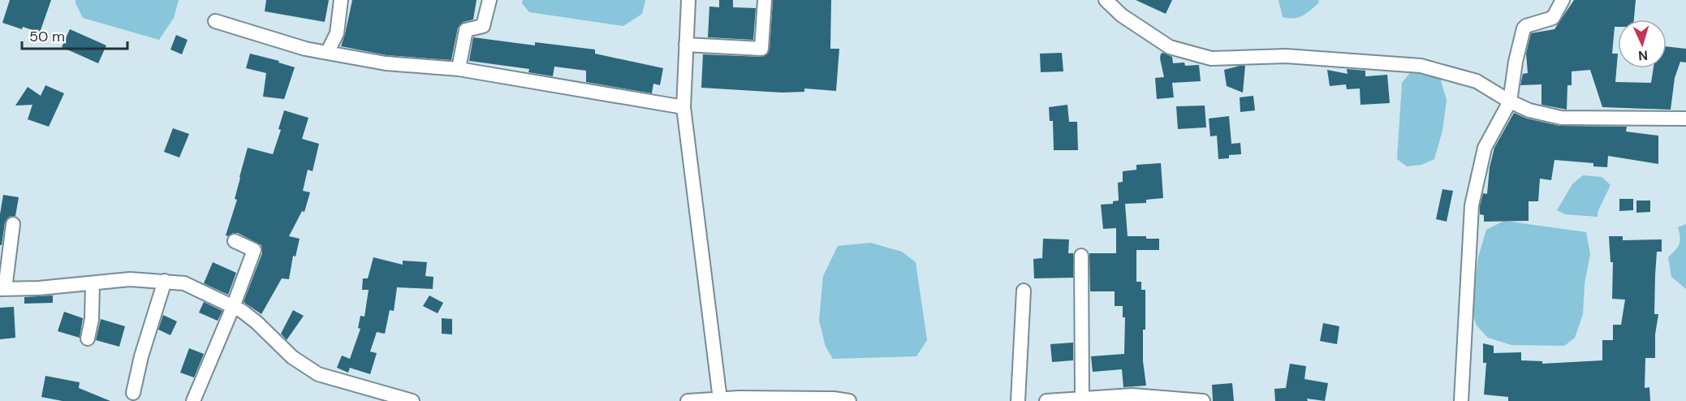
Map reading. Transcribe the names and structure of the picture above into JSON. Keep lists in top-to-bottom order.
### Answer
{
  "scale_bar": "50 m",
  "north": "bottom"
}
